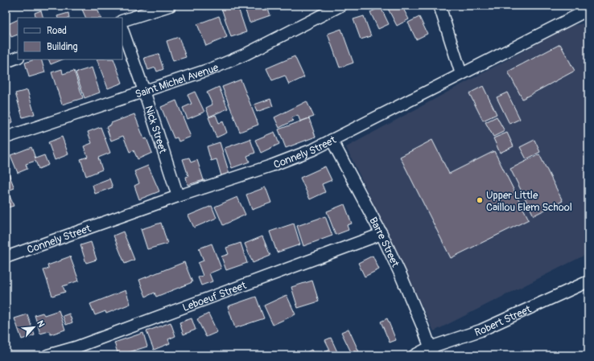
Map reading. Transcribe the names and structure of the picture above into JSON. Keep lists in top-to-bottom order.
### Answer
{
  "streets": {
    "street": [
      "Saint Michel Avenue",
      "Nick Street",
      "Connely Street",
      "Barre Street",
      "Leboeuf Street",
      "Robert Street"
    ]
  },
  "crossings": [
    ["Saint Michel Avenue", "Nick Street"],
    ["Nick Street", "Connely Street"],
    ["Connely Street", "Barre Street"],
    ["Barre Street", "Leboeuf Street"],
    ["Barre Street", "Robert Street"]
  ],
  "places": ["Upper Little Caillou Elem School"],
  "legend": ["Road", "Building"],
  "north": "top right"
}
